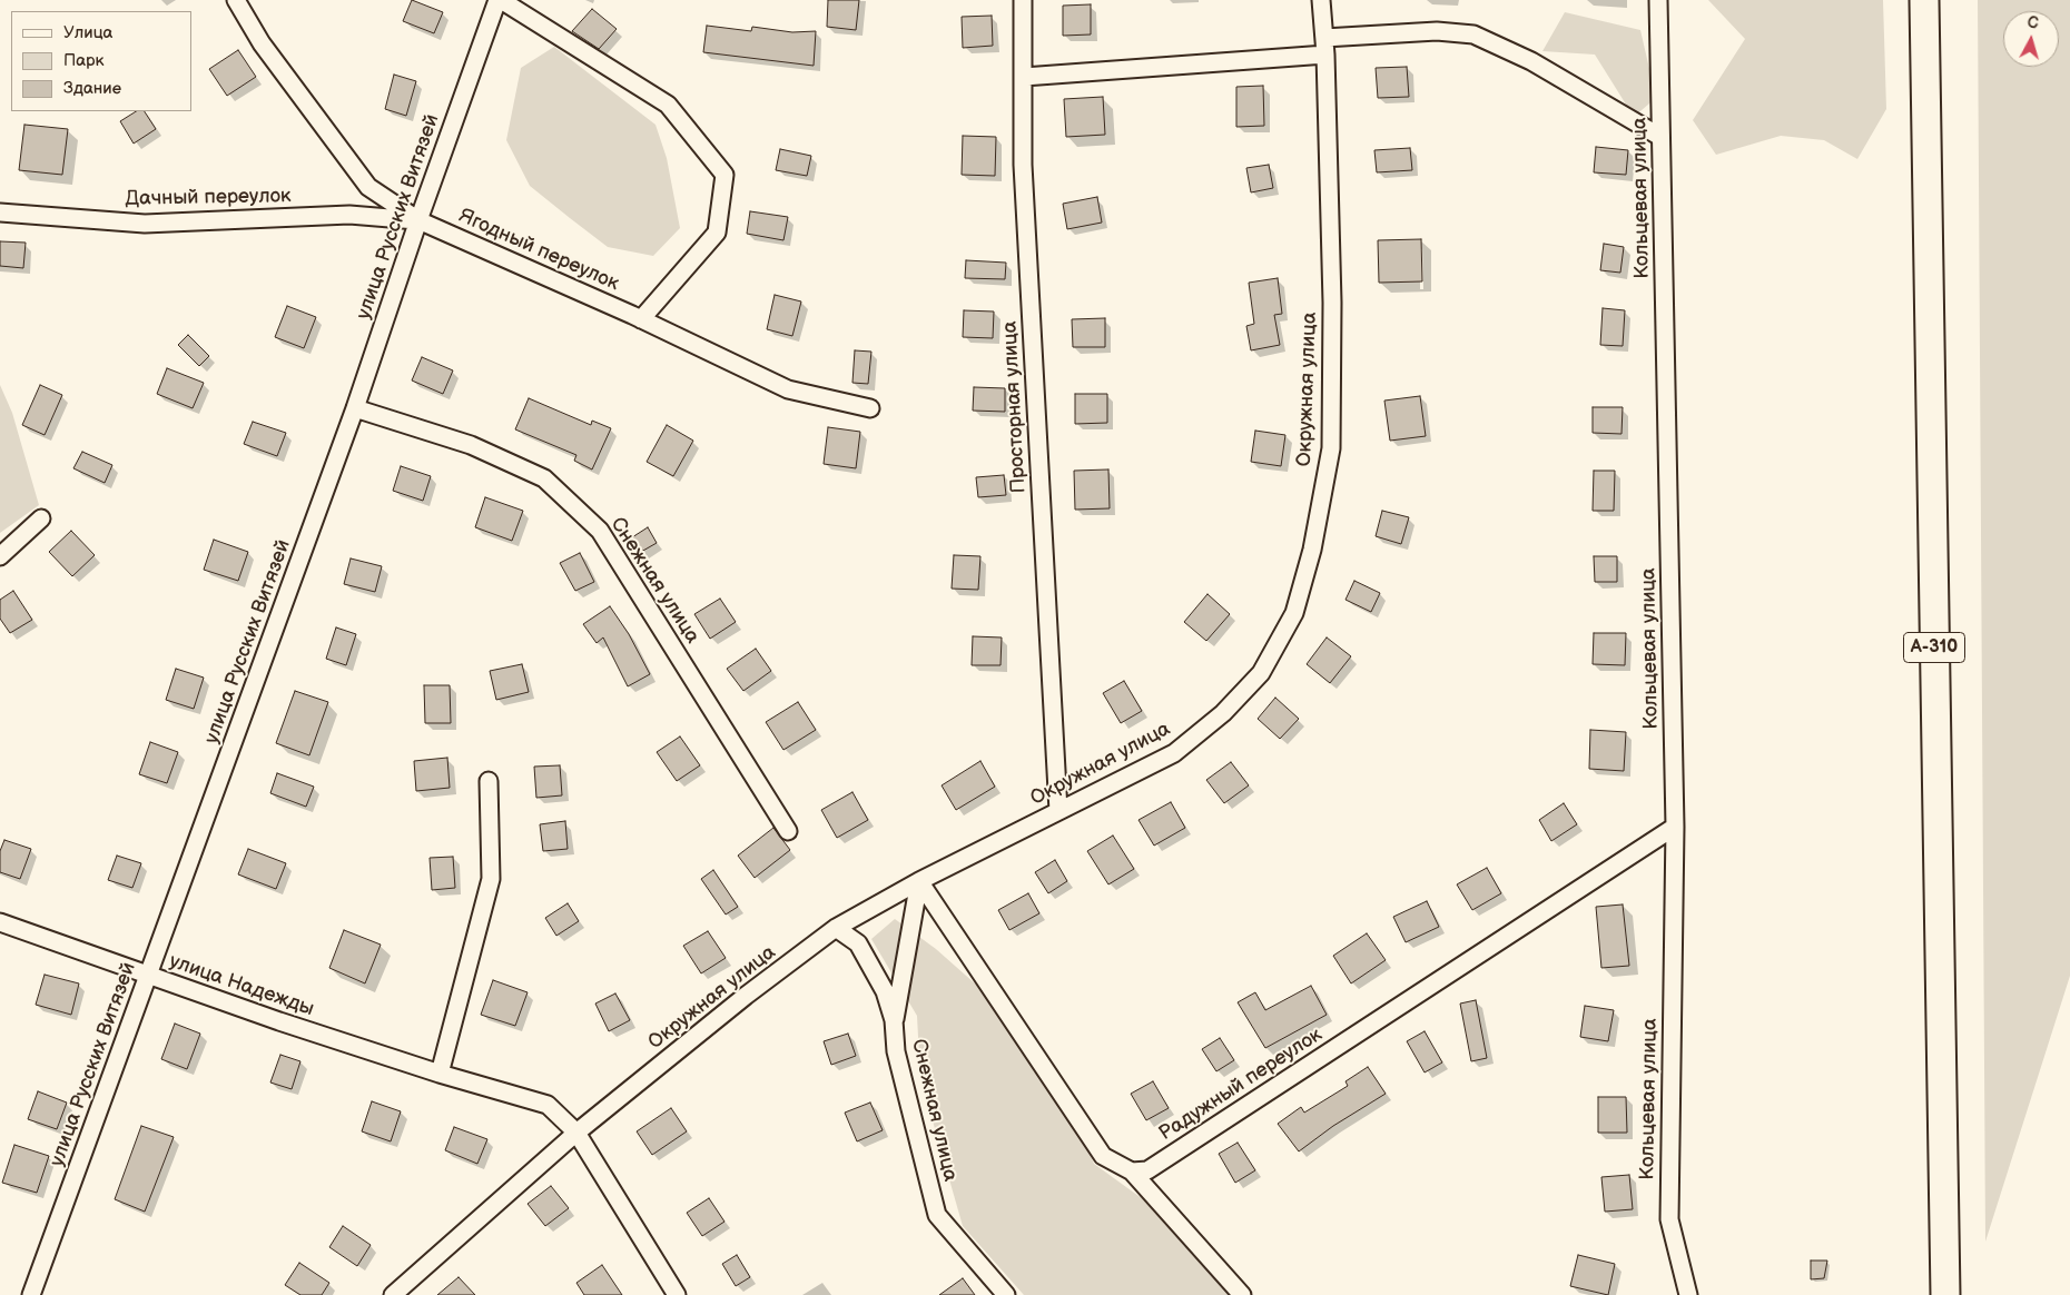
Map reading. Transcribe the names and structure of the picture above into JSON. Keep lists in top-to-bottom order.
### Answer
{
  "streets": {
    "highway": ["А-310"],
    "street": [
      "Дачный переулок",
      "Кольцевая улица",
      "улица Русских Витязей",
      "Ягодный переулок",
      "Окружная улица",
      "Просторная улица",
      "Снежная улица",
      "улица Надежды",
      "Радужный переулок"
    ]
  },
  "crossings": [
    ["Дачный переулок", "улица Русских Витязей"],
    ["Дачный переулок", "Ягодный переулок"],
    ["Кольцевая улица", "Радужный переулок"],
    ["улица Русских Витязей", "Ягодный переулок"],
    ["улица Русских Витязей", "Снежная улица"],
    ["улица Русских Витязей", "улица Надежды"],
    ["Окружная улица", "Просторная улица"],
    ["Окружная улица", "Снежная улица"],
    ["Окружная улица", "улица Надежды"]
  ],
  "legend": ["Улица", "Парк", "Здание"],
  "north": "top"
}
